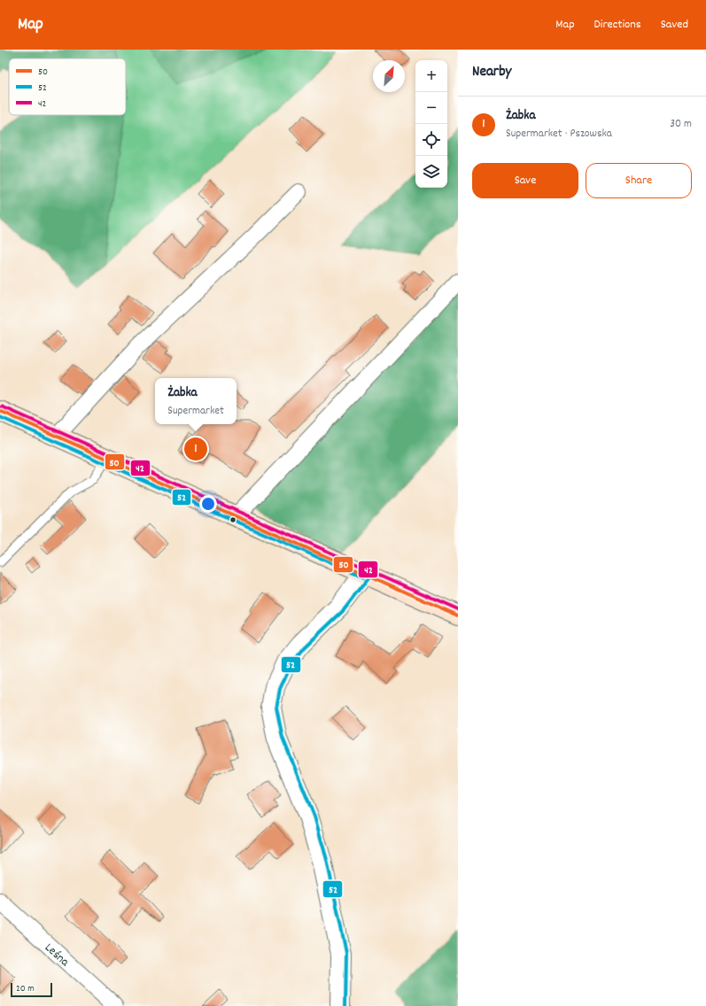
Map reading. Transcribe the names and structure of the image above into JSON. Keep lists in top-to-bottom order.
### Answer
{
  "streets": {
    "street": ["Leśna"]
  },
  "lines": ["transit line 42", "transit line 50", "transit line 52"],
  "legend": ["50", "52", "42"],
  "scale_bar": "20 m",
  "north": "top right",
  "page": {
    "header": "Map",
    "nav": ["Map", "Directions", "Saved"],
    "heading": "Nearby",
    "map_buttons": ["+", "−"],
    "list": [
      {
        "mark": "1",
        "name": "Żabka",
        "note": "Supermarket · Pszowska",
        "value": "30 m"
      }
    ],
    "buttons": ["Save", "Share"],
    "popup": ["Żabka", "Supermarket"],
    "pins": "1",
    "scale": "20 m"
  }
}
